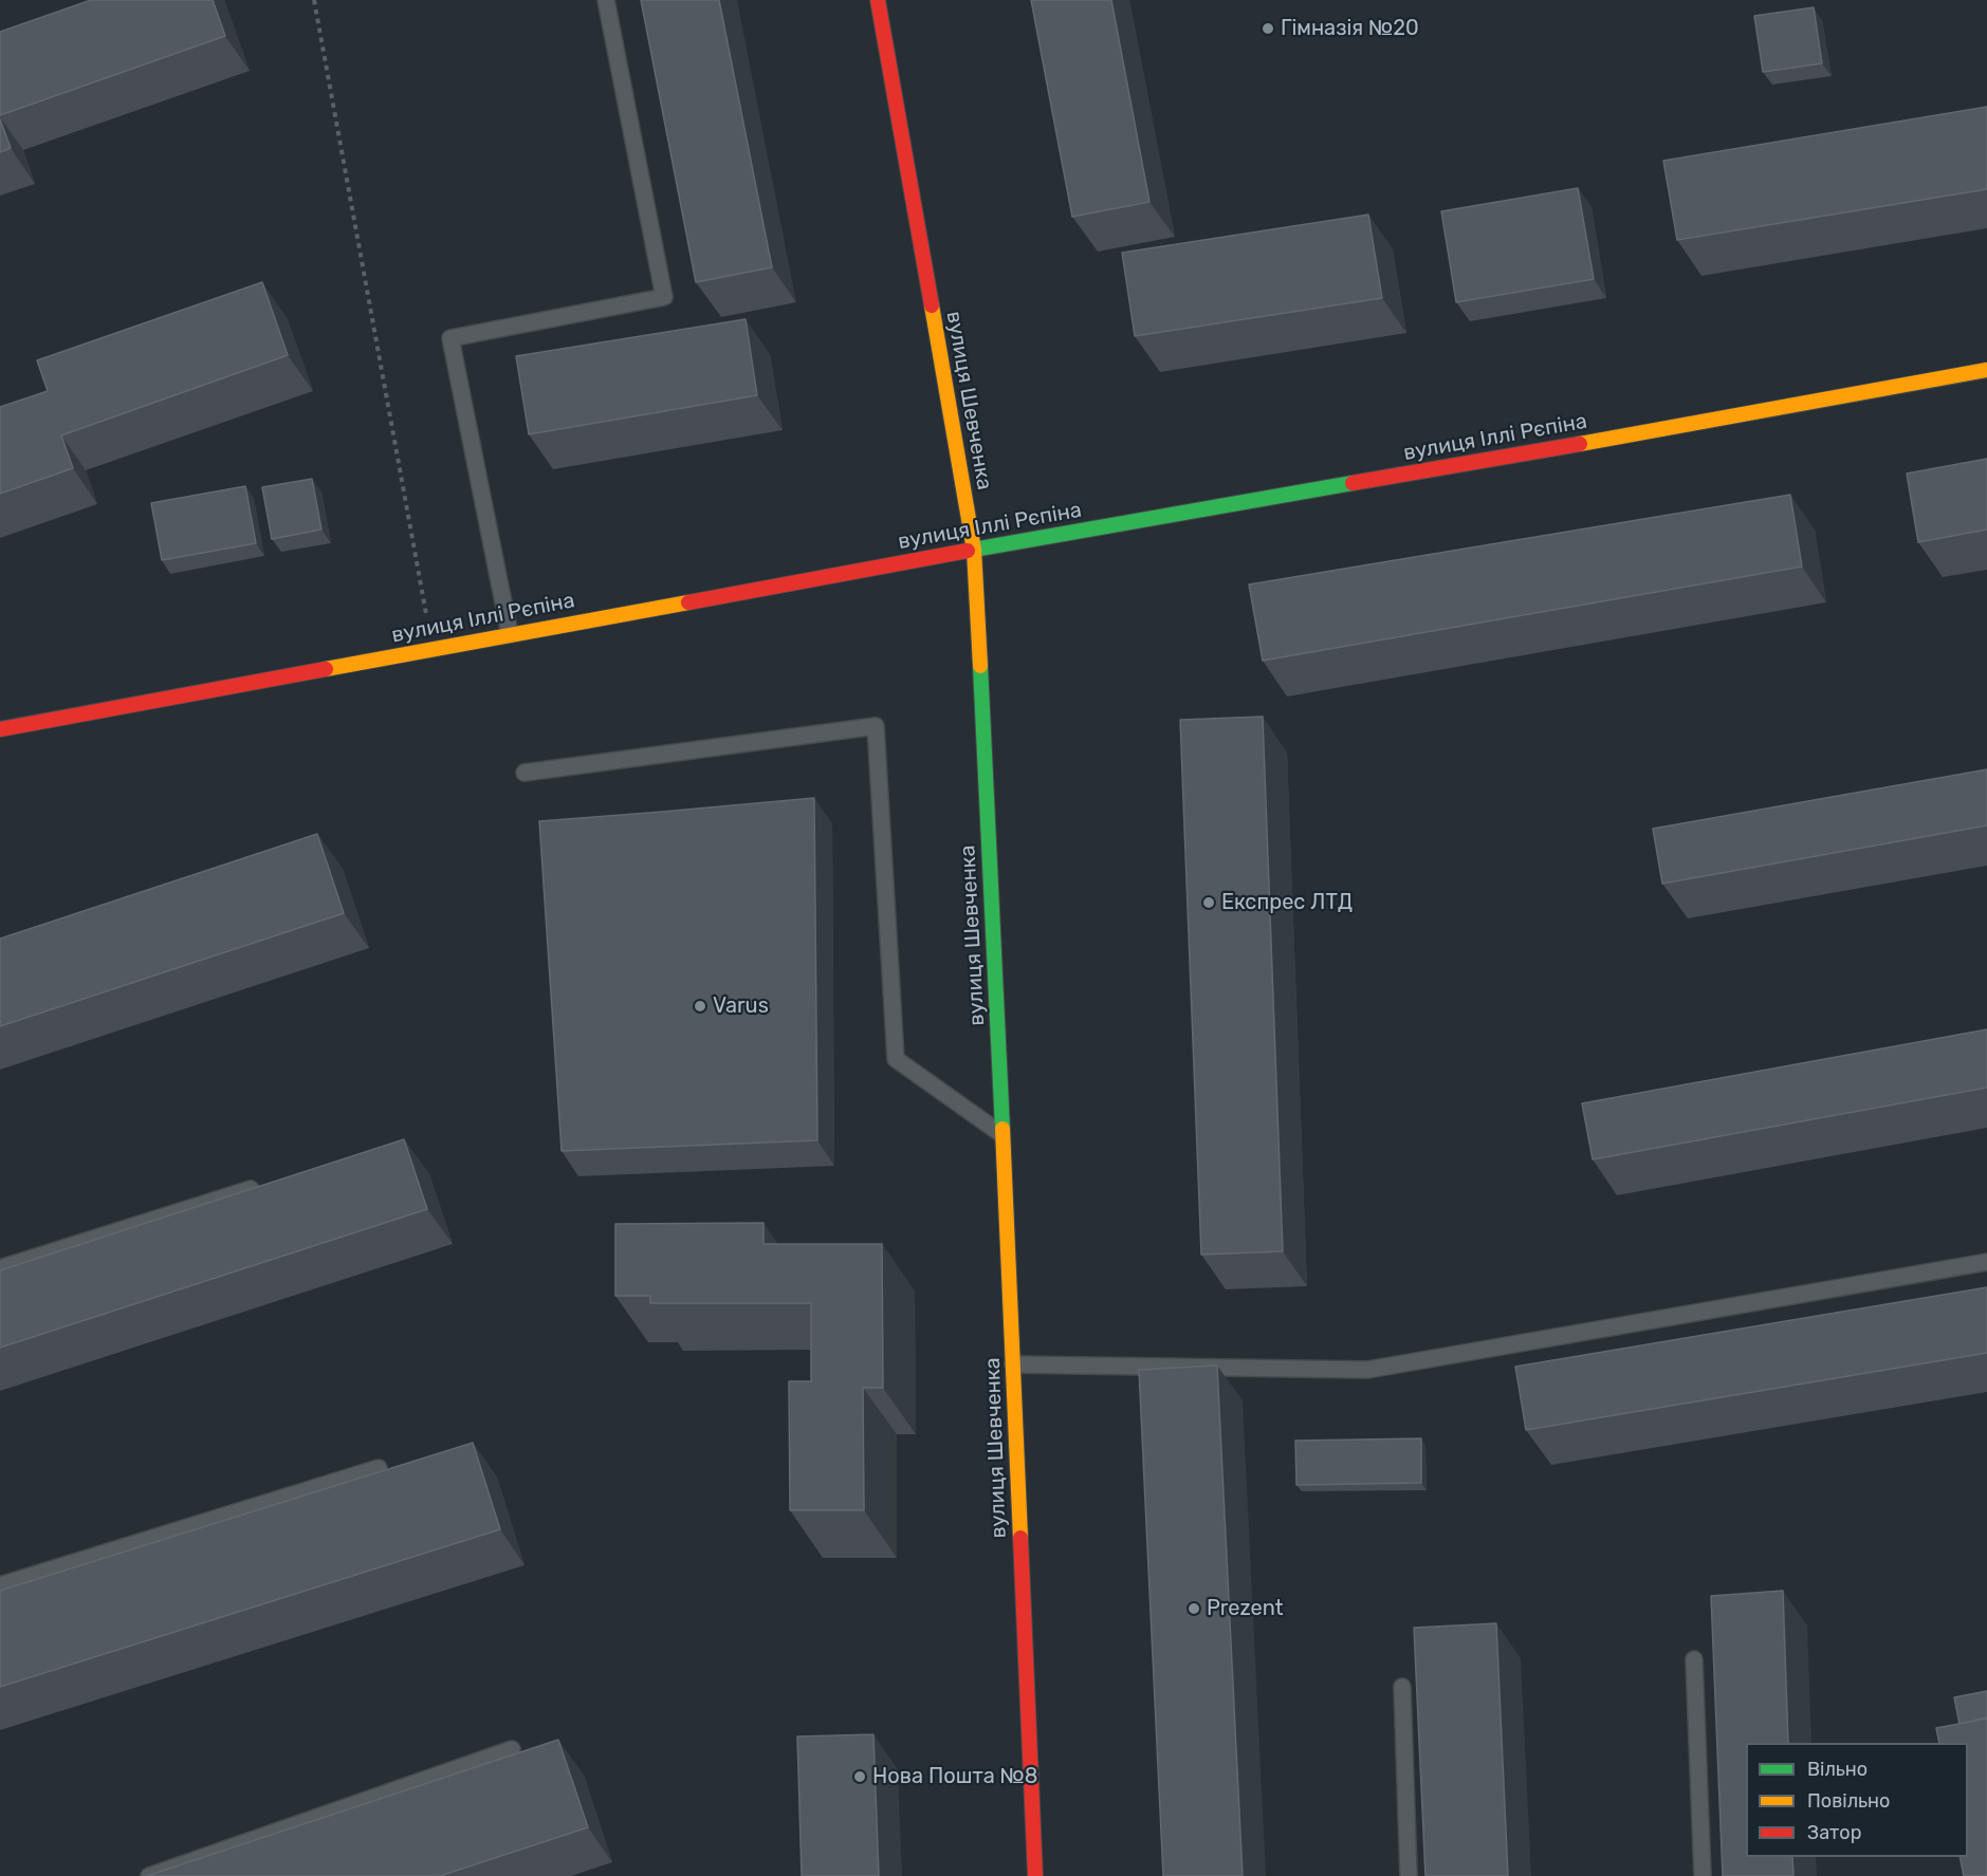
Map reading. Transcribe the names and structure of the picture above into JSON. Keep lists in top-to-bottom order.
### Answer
{
  "streets": {
    "street": ["вулиця Шевченка", "вулиця Іллі Рєпіна"]
  },
  "crossings": [
    ["вулиця Шевченка", "вулиця Іллі Рєпіна"]
  ],
  "places": [
    "Гімназія №20",
    "Експрес ЛТД",
    "Varus",
    "Prezent",
    "Нова Пошта №8"
  ],
  "legend": ["Вільно", "Повільно", "Затор"]
}
